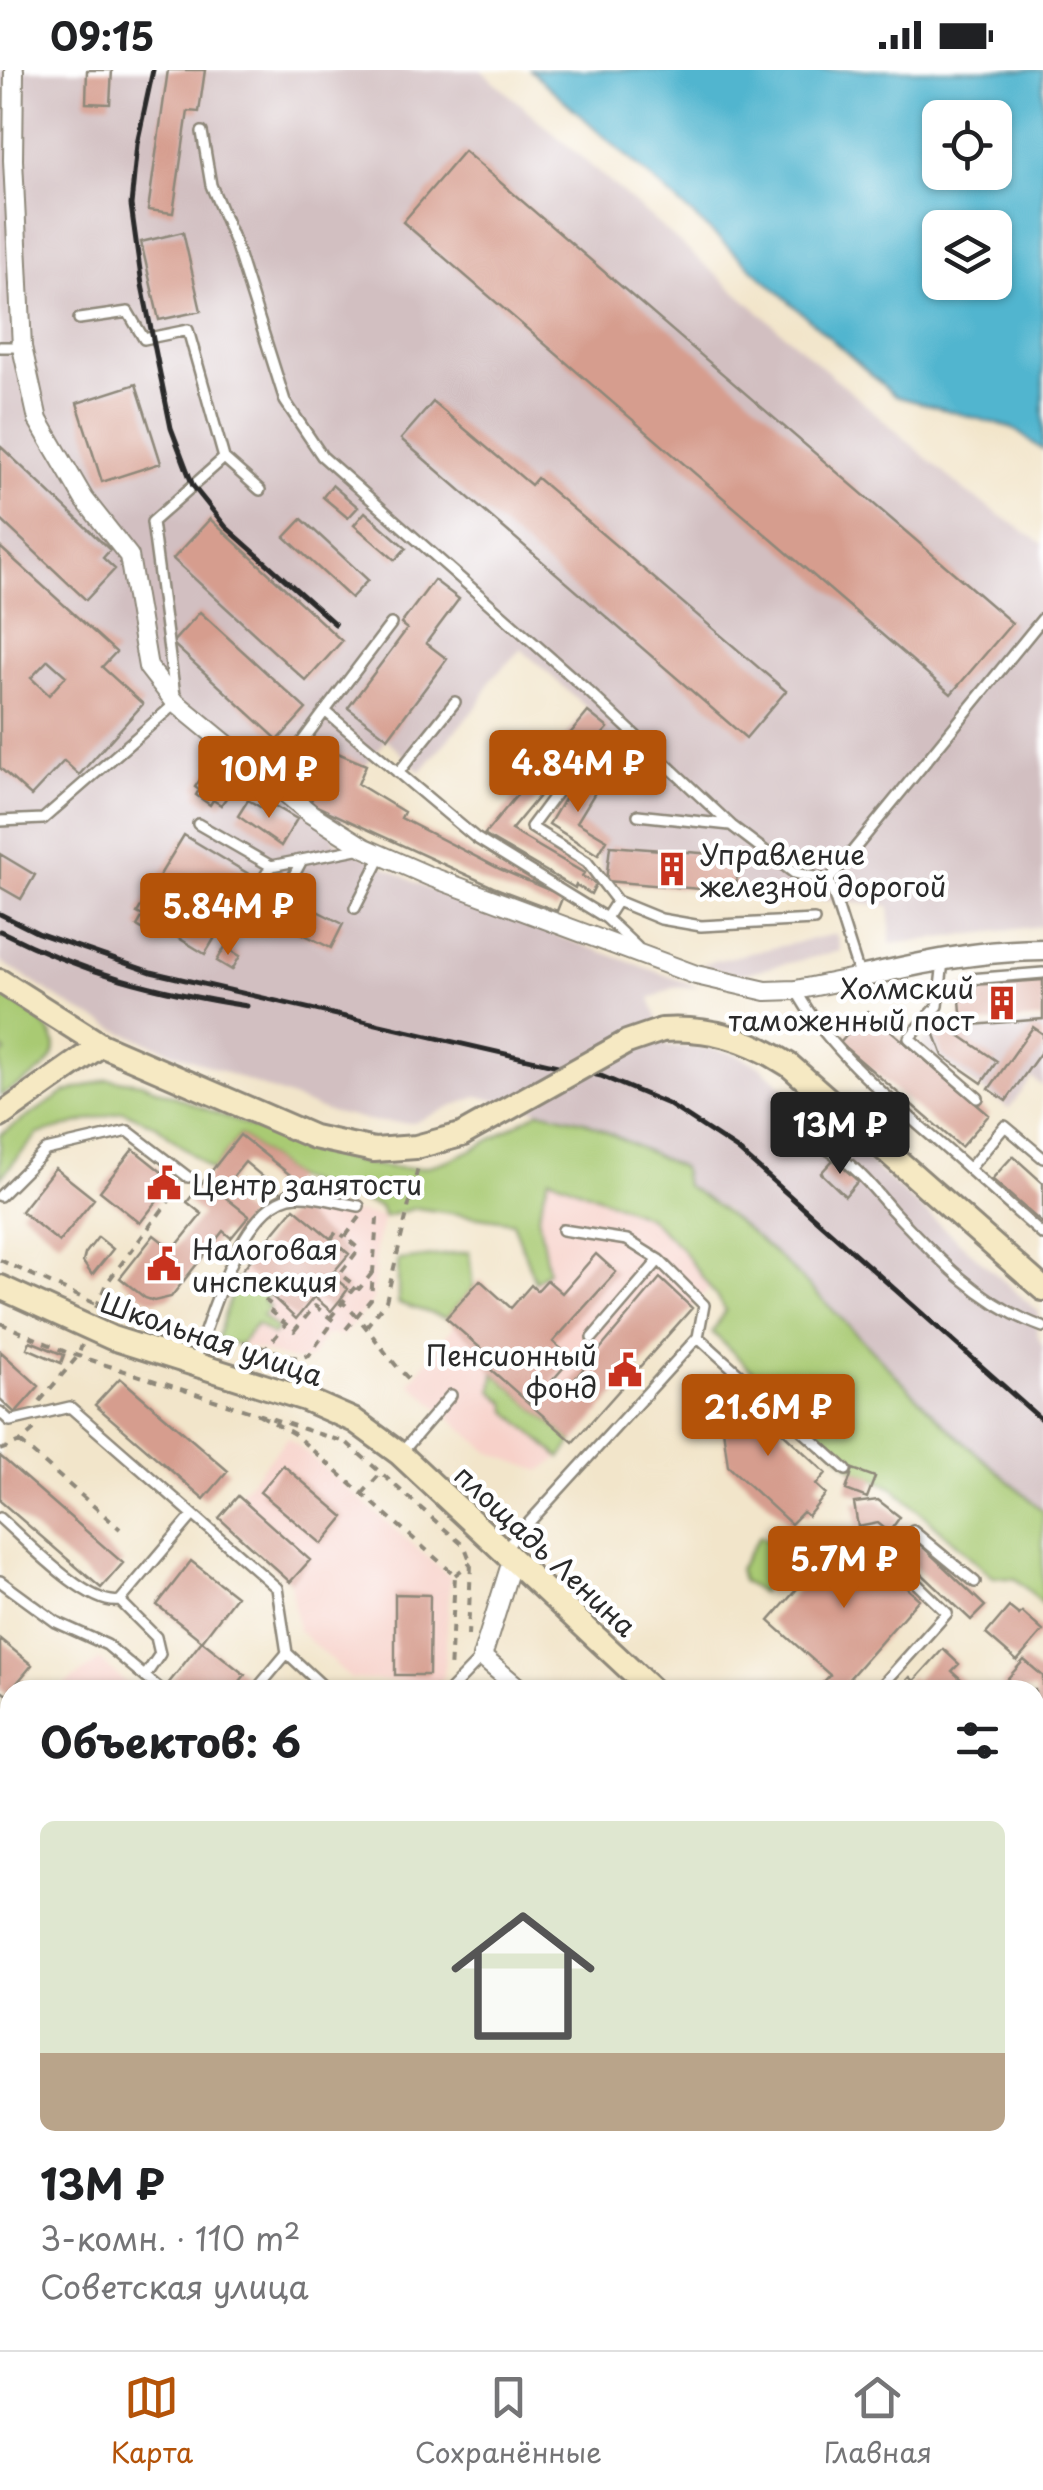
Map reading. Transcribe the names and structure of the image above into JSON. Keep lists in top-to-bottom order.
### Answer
{
  "streets": {
    "main road": ["Школьная улица", "площадь Ленина"]
  },
  "crossings": [
    ["Школьная улица", "площадь Ленина"]
  ],
  "places": {
    "building": ["Управление железной дорогой", "Холмский таможенный пост"],
    "public building": ["Центр занятости", "Налоговая инспекция", "Пенсионный фонд"]
  },
  "page": {
    "status": "09:15",
    "price": [
      "4.84M ₽",
      "10M ₽",
      "5.84M ₽",
      "13M ₽",
      "21.6M ₽",
      "5.7M ₽"
    ],
    "heading": "Объектов: 6",
    "list": [
      {
        "name": "13M ₽",
        "note": "3-комн. · 110 m² · Советская улица"
      }
    ],
    "tabs": ["Карта", "Сохранённые", "Главная"]
  }
}
